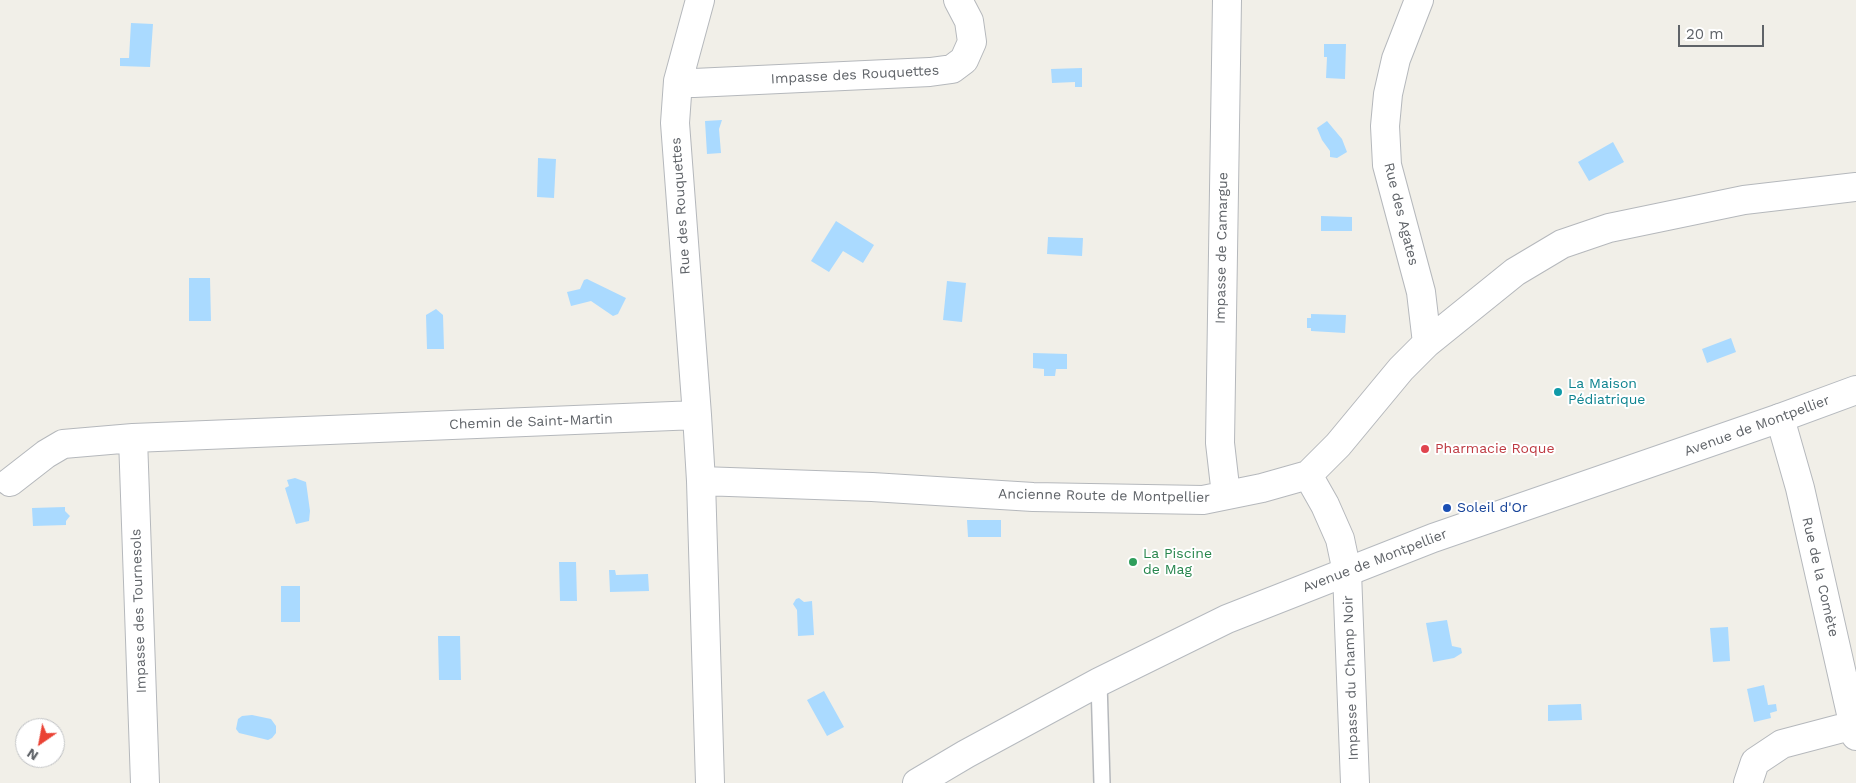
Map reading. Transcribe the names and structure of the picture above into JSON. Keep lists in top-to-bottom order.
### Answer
{
  "streets": {
    "street": [
      "Impasse des Rouquettes",
      "Rue des Rouquettes",
      "Rue des Agates",
      "Impasse de Camargue",
      "Chemin de Saint-Martin",
      "Avenue de Montpellier",
      "Ancienne Route de Montpellier",
      "Rue de la Comète",
      "Impasse des Tournesols",
      "Impasse du Champ Noir"
    ]
  },
  "crossings": [
    ["Impasse des Rouquettes", "Rue des Rouquettes"],
    ["Rue des Rouquettes", "Chemin de Saint-Martin"],
    ["Impasse de Camargue", "Ancienne Route de Montpellier"],
    ["Chemin de Saint-Martin", "Impasse des Tournesols"],
    ["Avenue de Montpellier", "Rue de la Comète"],
    ["Avenue de Montpellier", "Impasse du Champ Noir"],
    ["Ancienne Route de Montpellier", "Impasse du Champ Noir"]
  ],
  "places": [
    "La Maison Pédiatrique",
    "Pharmacie Roque",
    "Soleil d'Or",
    "La Piscine de Mag"
  ],
  "scale_bar": "20 m",
  "north": "bottom left"
}
